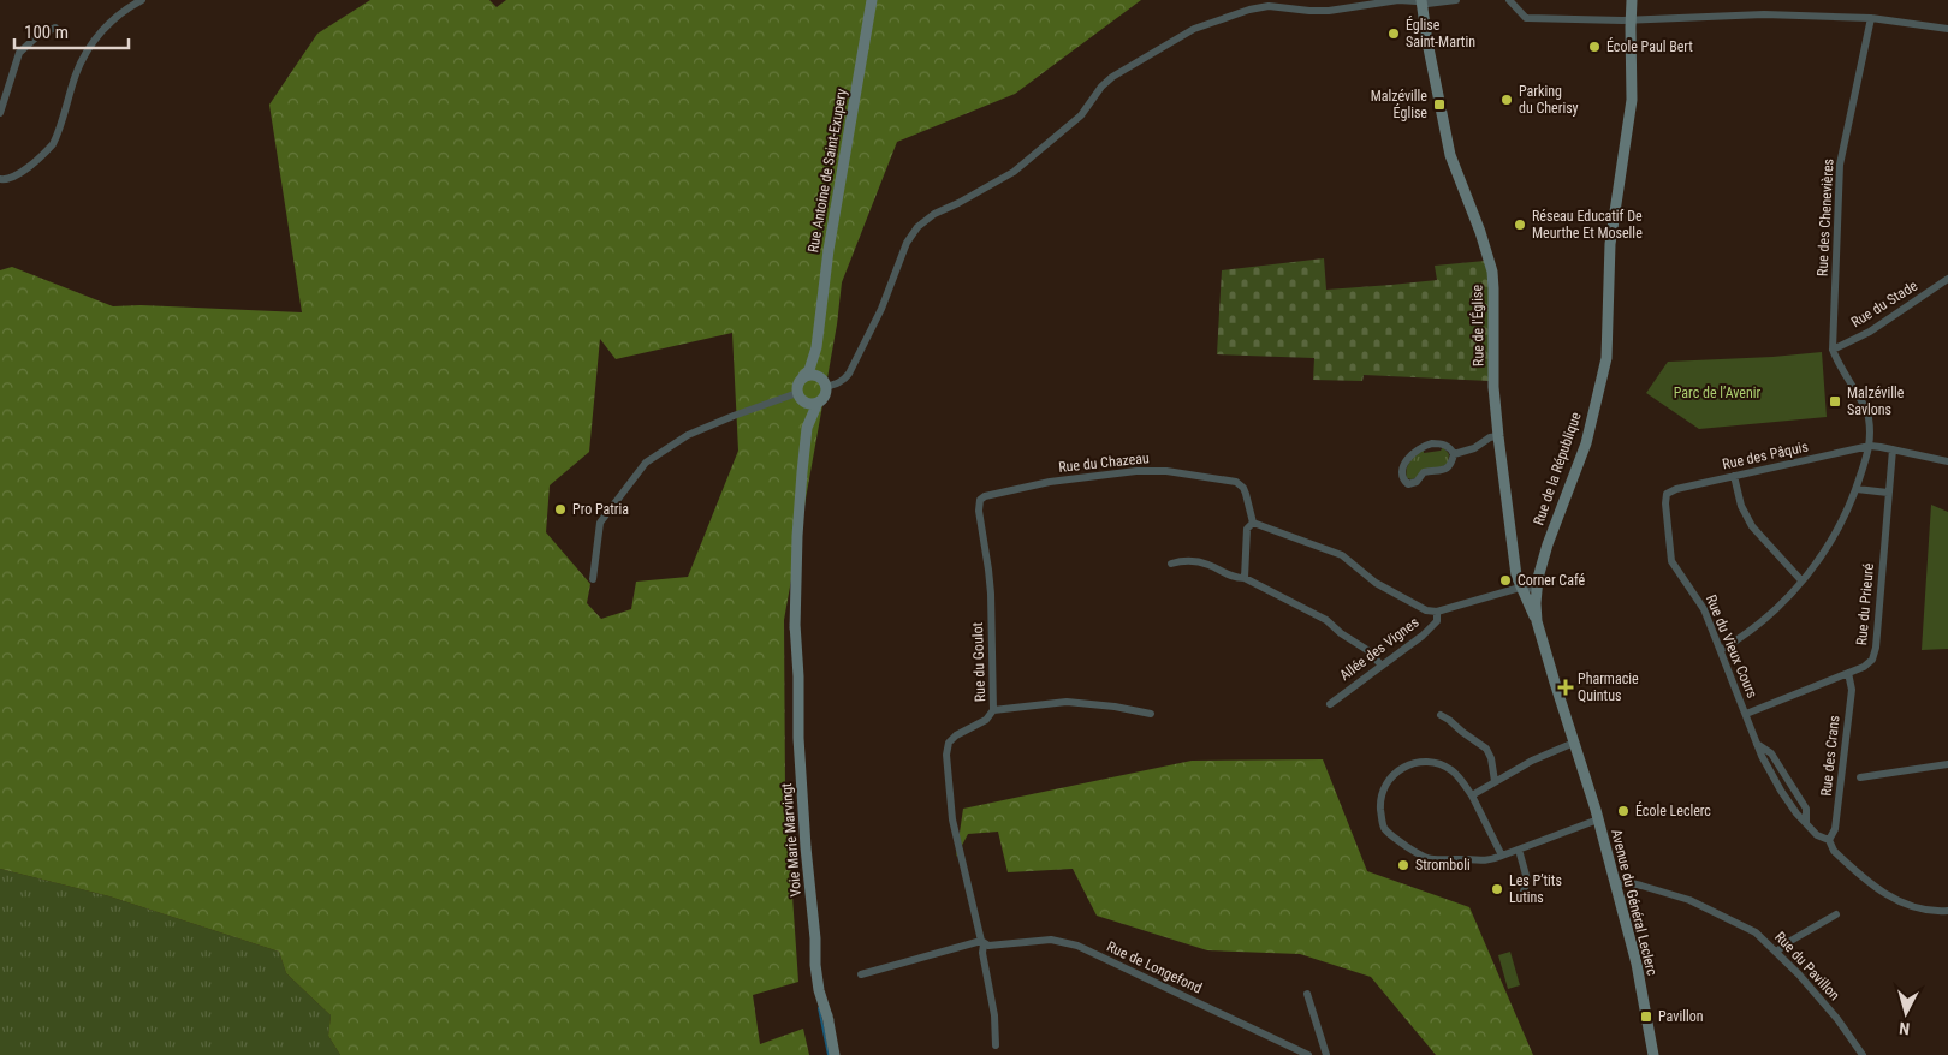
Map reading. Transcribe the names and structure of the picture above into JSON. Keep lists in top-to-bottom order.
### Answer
{
  "streets": {
    "main road": [
      "Rue Antoine de Saint-Exupery",
      "Rue de l'Église",
      "Rue de la République",
      "Voie Marie Marvingt",
      "Avenue du Général Leclerc"
    ],
    "street": [
      "Rue des Chenevières",
      "Rue du Stade",
      "Rue des Pâquis",
      "Rue du Chazeau",
      "Rue du Prieuré",
      "Rue du Vieux Cours",
      "Allée des Vignes",
      "Rue du Goulot",
      "Rue des Crans",
      "Rue du Pavillon",
      "Rue de Longefond"
    ]
  },
  "crossings": [
    ["Rue Antoine de Saint-Exupery", "Voie Marie Marvingt"],
    ["Rue des Chenevières", "Rue du Stade"],
    ["Rue de l'Église", "Avenue du Général Leclerc"],
    ["Rue des Pâquis", "Rue du Vieux Cours"],
    ["Rue du Chazeau", "Rue du Goulot"],
    ["Rue de la République", "Avenue du Général Leclerc"],
    ["Rue du Prieuré", "Rue du Vieux Cours"],
    ["Rue du Prieuré", "Rue des Crans"],
    ["Rue du Vieux Cours", "Rue des Crans"],
    ["Rue du Goulot", "Rue de Longefond"],
    ["Avenue du Général Leclerc", "Rue du Pavillon"]
  ],
  "parks": ["Parc de l’Avenir"],
  "places": {
    "other": [
      "Église Saint-Martin",
      "École Paul Bert",
      "Parking du Cherisy",
      "Réseau Educatif De Meurthe Et Moselle",
      "Pro Patria",
      "Corner Café",
      "École Leclerc",
      "Stromboli",
      "Les P’tits Lutins"
    ],
    "transit": ["Malzéville Église", "Malzéville Savlons", "Pavillon"],
    "health": ["Pharmacie Quintus"]
  },
  "scale_bar": "100 m",
  "north": "bottom"
}
